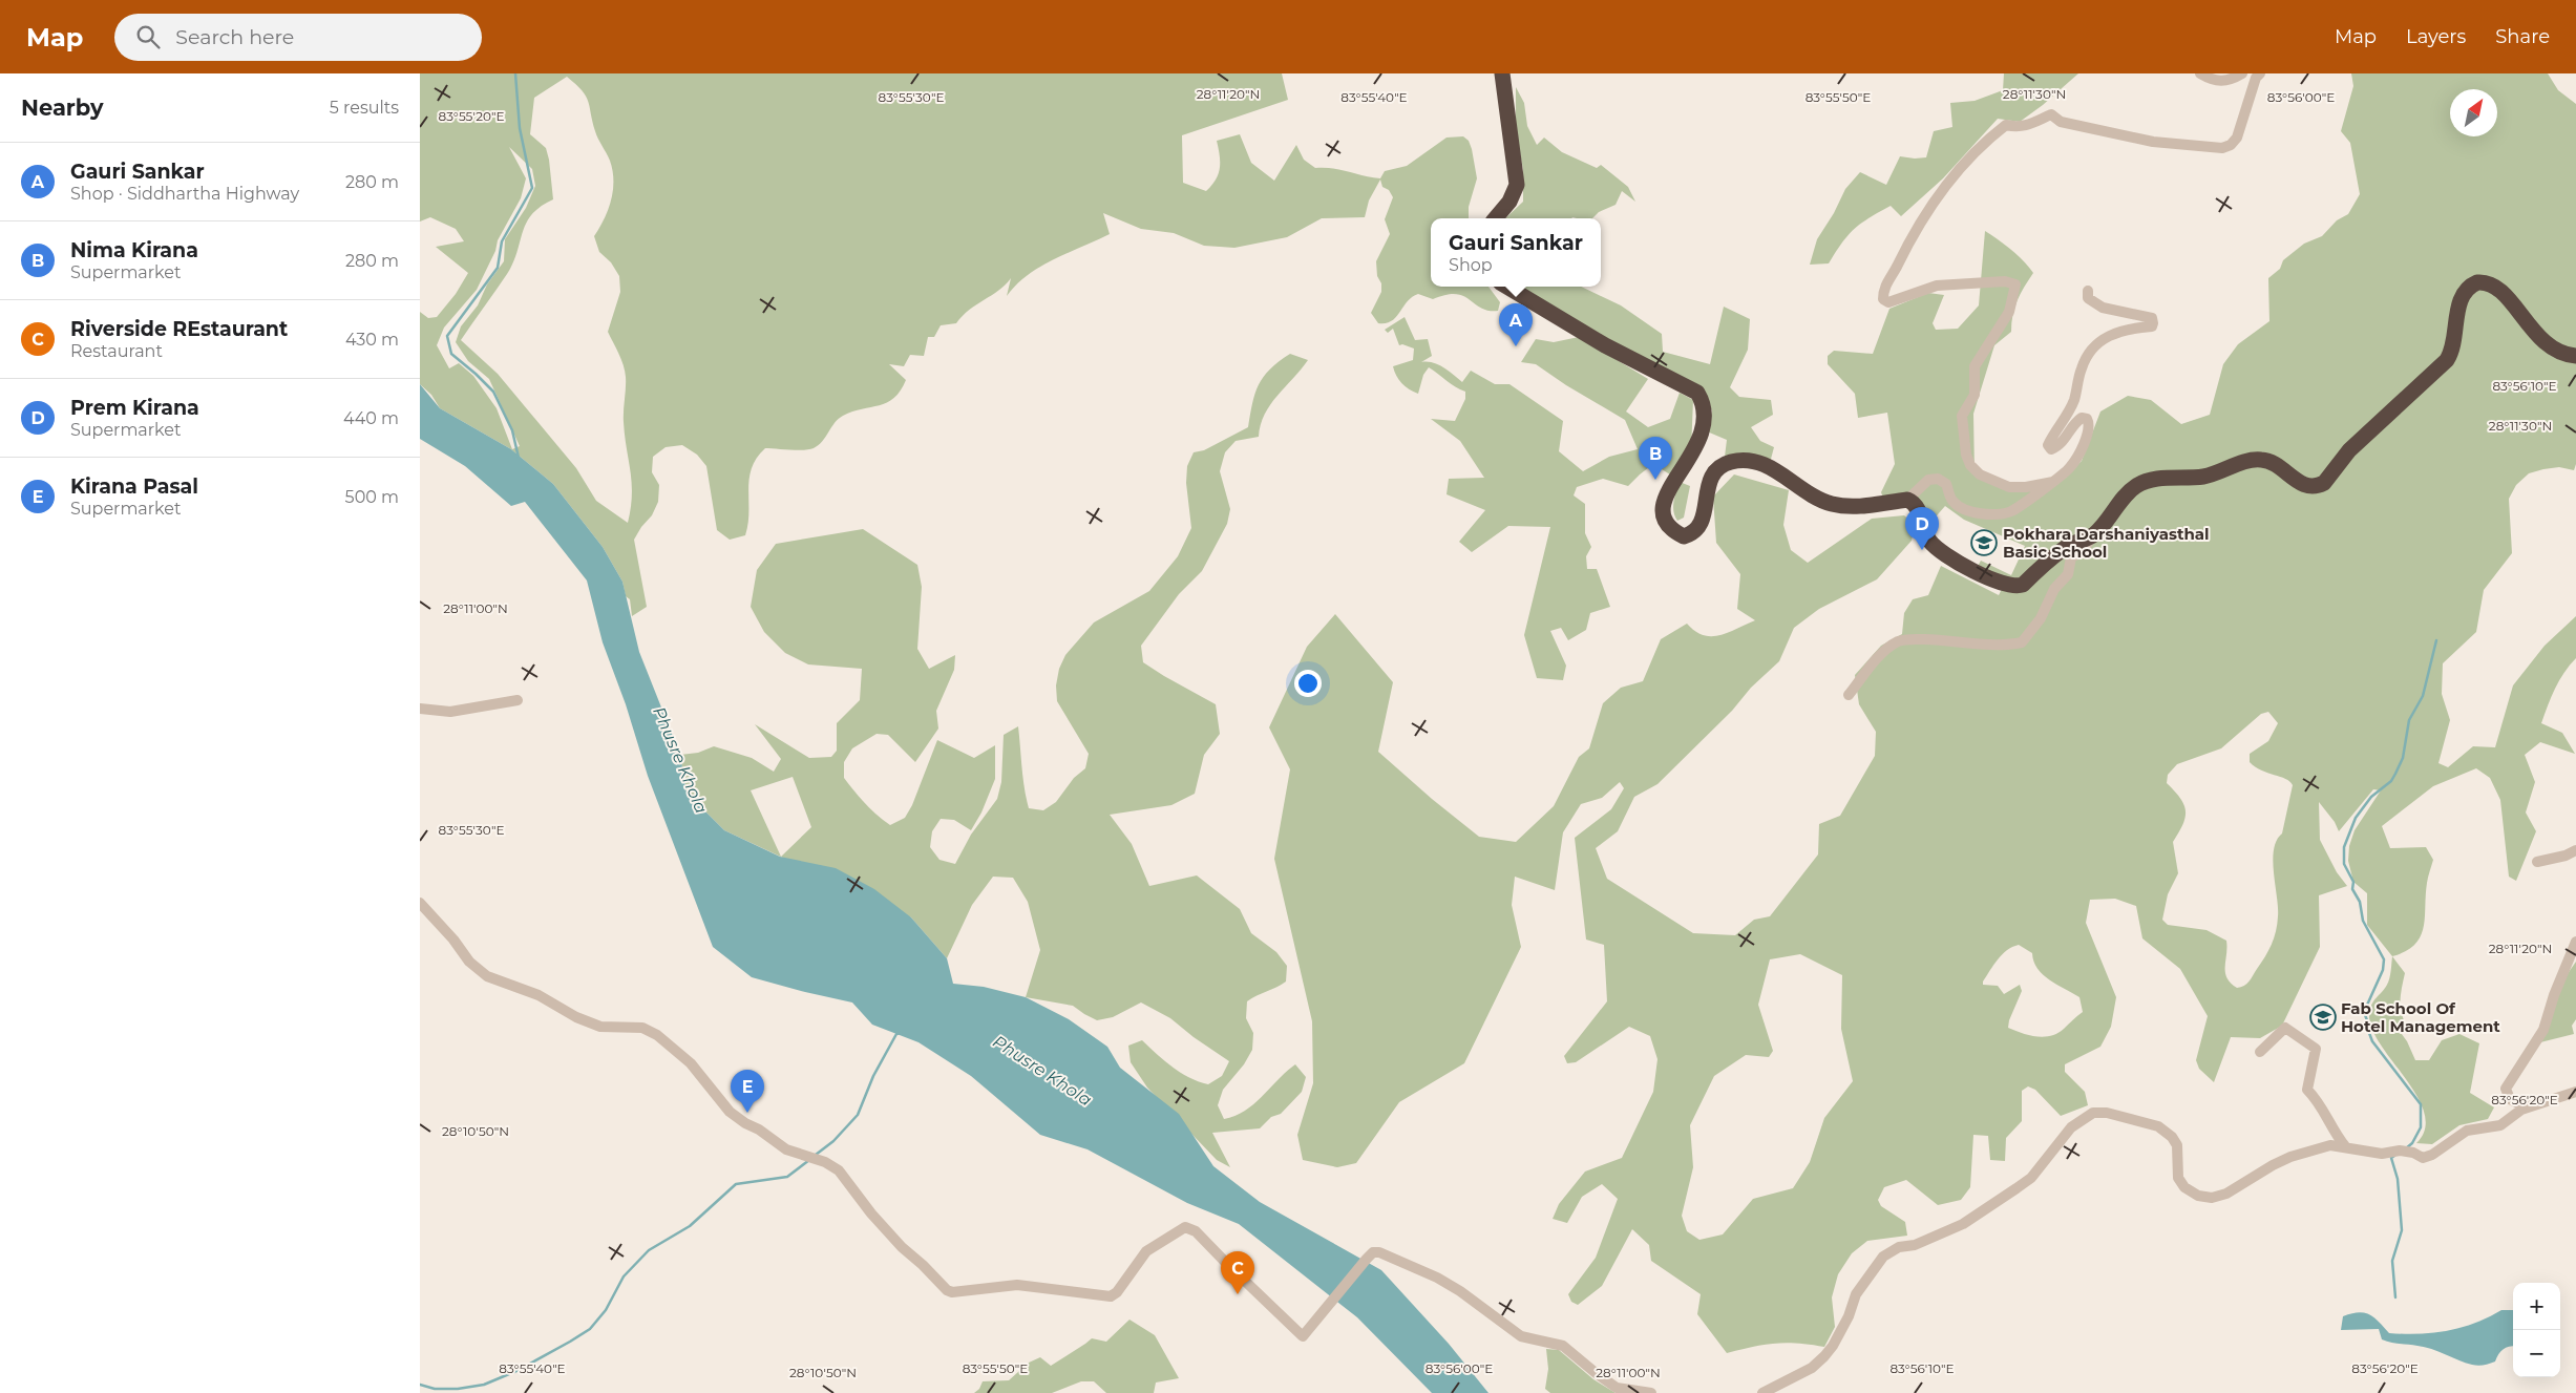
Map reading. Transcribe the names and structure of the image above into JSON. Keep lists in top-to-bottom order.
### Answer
{
  "water": ["Phusre Khola"],
  "places": {
    "school or university": ["Pokhara Darshaniyasthal Basic School", "Fab School Of Hotel Management"]
  },
  "north": "top right",
  "page": {
    "header": "Map",
    "search": "Search here",
    "nav": ["Map", "Layers", "Share"],
    "heading": ["Nearby", "5 results"],
    "list": [
      {
        "mark": "A",
        "name": "Gauri Sankar",
        "note": "Shop · Siddhartha Highway",
        "value": "280 m"
      },
      {
        "mark": "B",
        "name": "Nima Kirana",
        "note": "Supermarket",
        "value": "280 m"
      },
      {
        "mark": "C",
        "name": "Riverside REstaurant",
        "note": "Restaurant",
        "value": "430 m"
      },
      {
        "mark": "D",
        "name": "Prem Kirana",
        "note": "Supermarket",
        "value": "440 m"
      },
      {
        "mark": "E",
        "name": "Kirana Pasal",
        "note": "Supermarket",
        "value": "500 m"
      }
    ],
    "popup": ["Gauri Sankar", "Shop"],
    "pins": [
      "A",
      "B",
      "D",
      "E",
      "C"
    ],
    "map_buttons": ["+", "−"]
  },
  "coordinates": [
    "28°11'20\"N",
    "28°11'30\"N",
    "83°55'40\"E",
    "83°55'30\"E",
    "83°55'50\"E",
    "83°56'00\"E",
    "83°55'20\"E",
    "83°56'10\"E",
    "28°11'00\"N",
    "83°56'20\"E",
    "28°10'50\"N"
  ]
}
